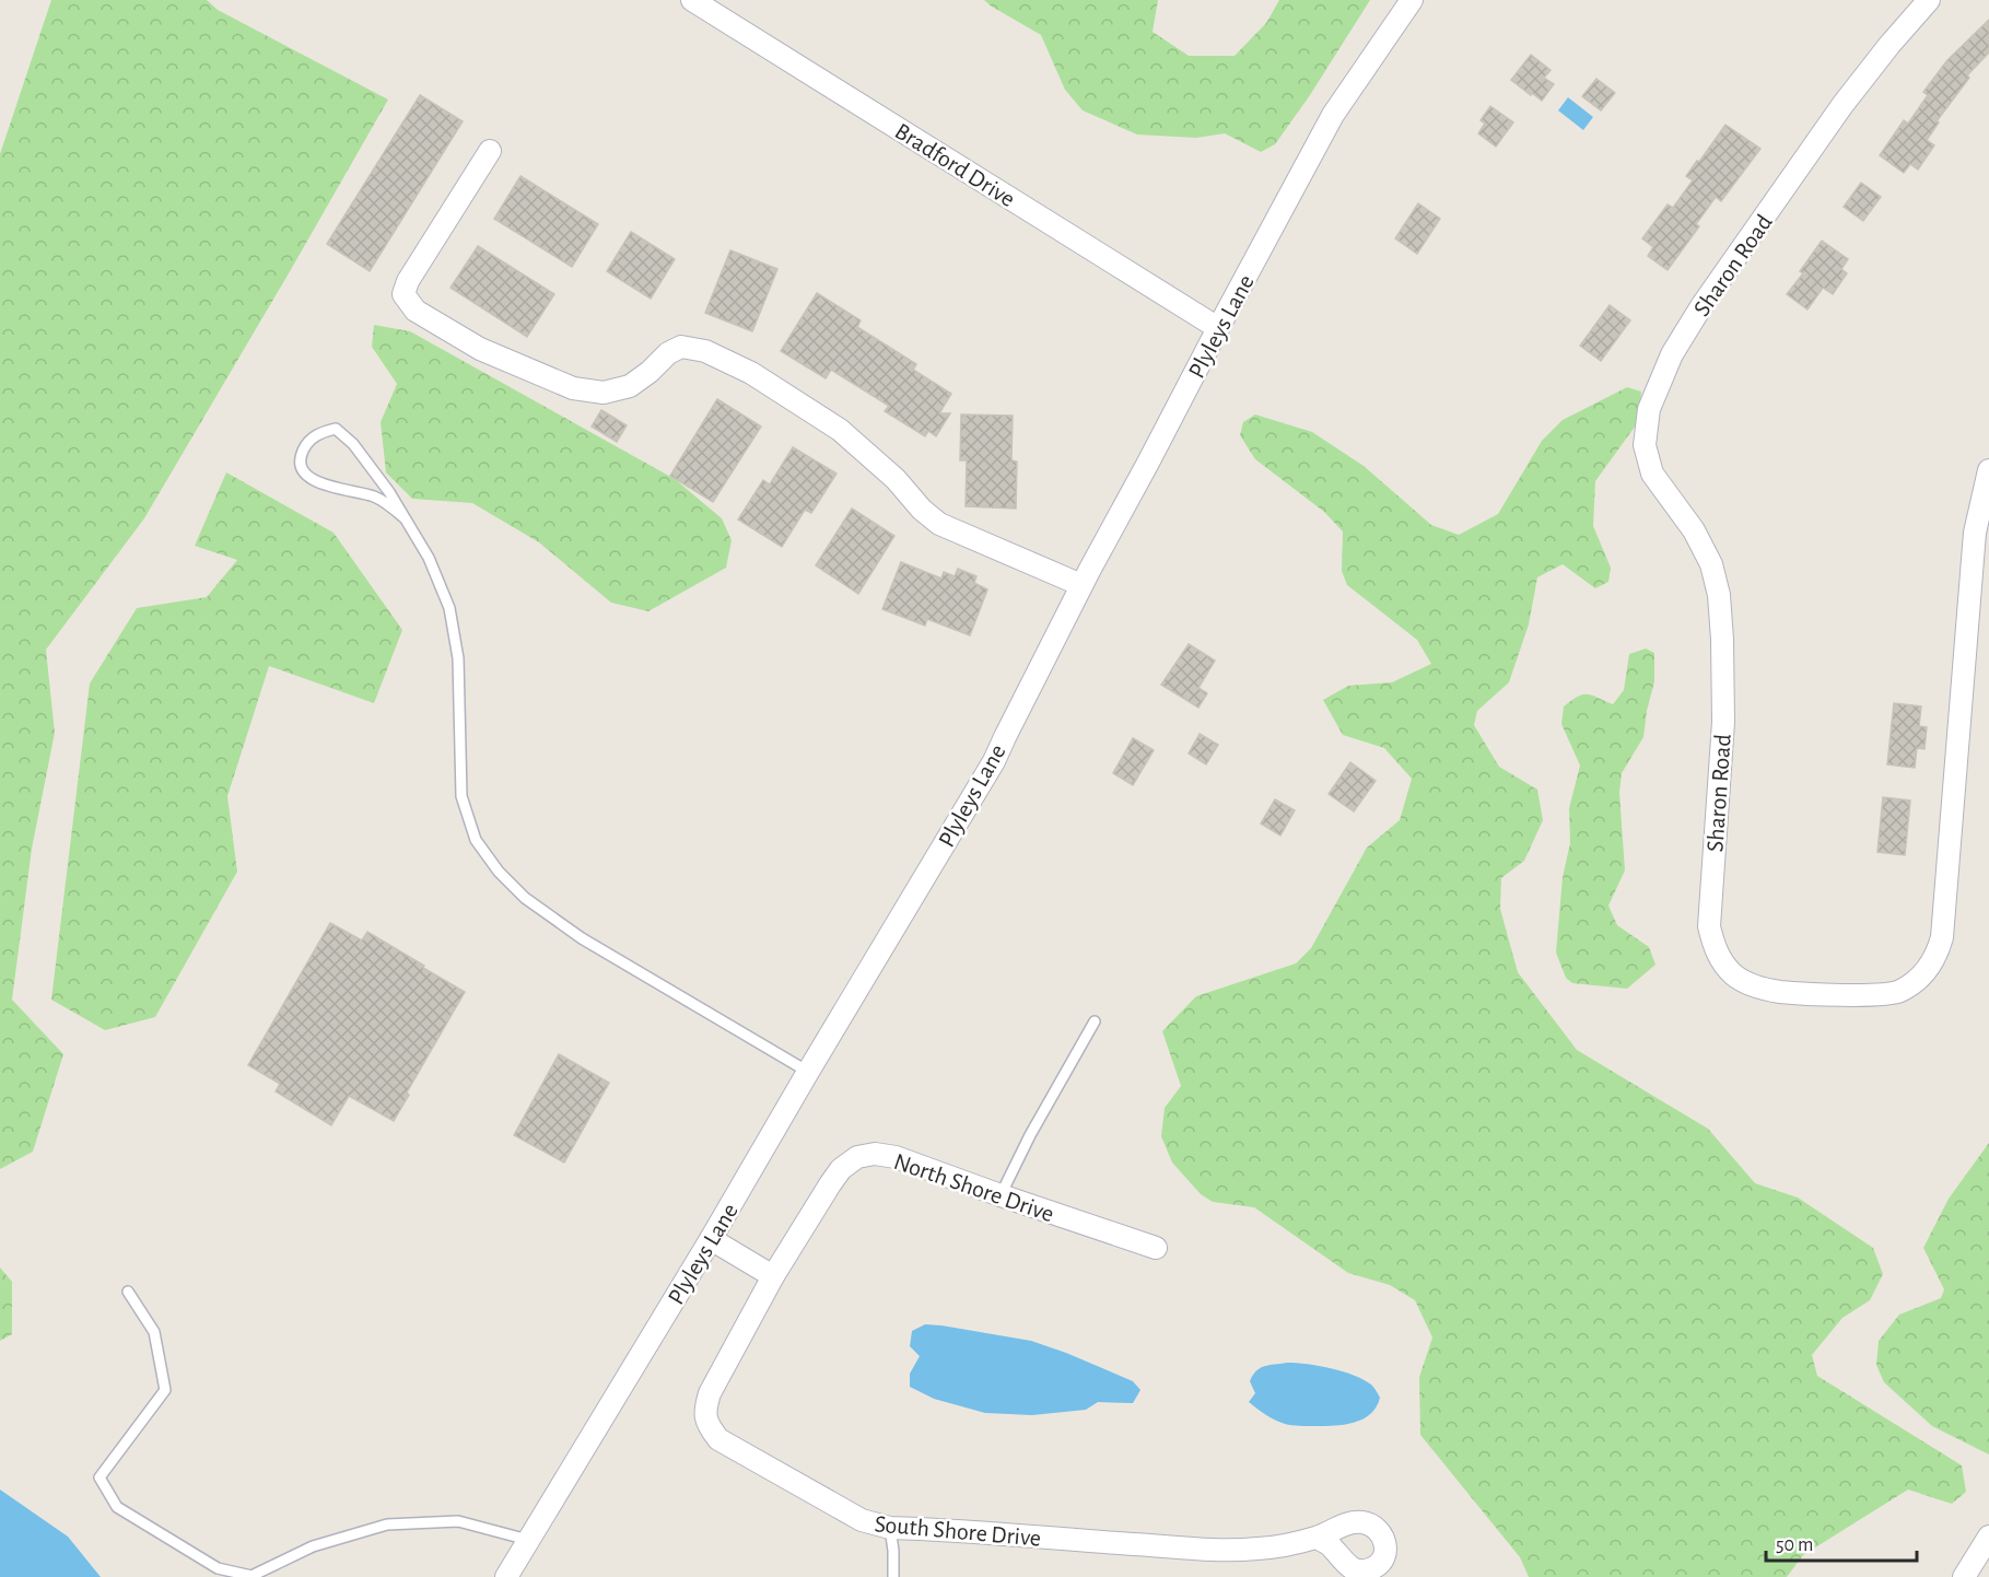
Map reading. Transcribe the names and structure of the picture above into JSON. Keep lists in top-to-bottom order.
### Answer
{
  "streets": {
    "street": [
      "Bradford Drive",
      "Sharon Road",
      "Plyleys Lane",
      "North Shore Drive",
      "South Shore Drive"
    ]
  },
  "crossings": [
    ["Bradford Drive", "Plyleys Lane"],
    ["North Shore Drive", "South Shore Drive"]
  ],
  "scale_bar": "50 m"
}
